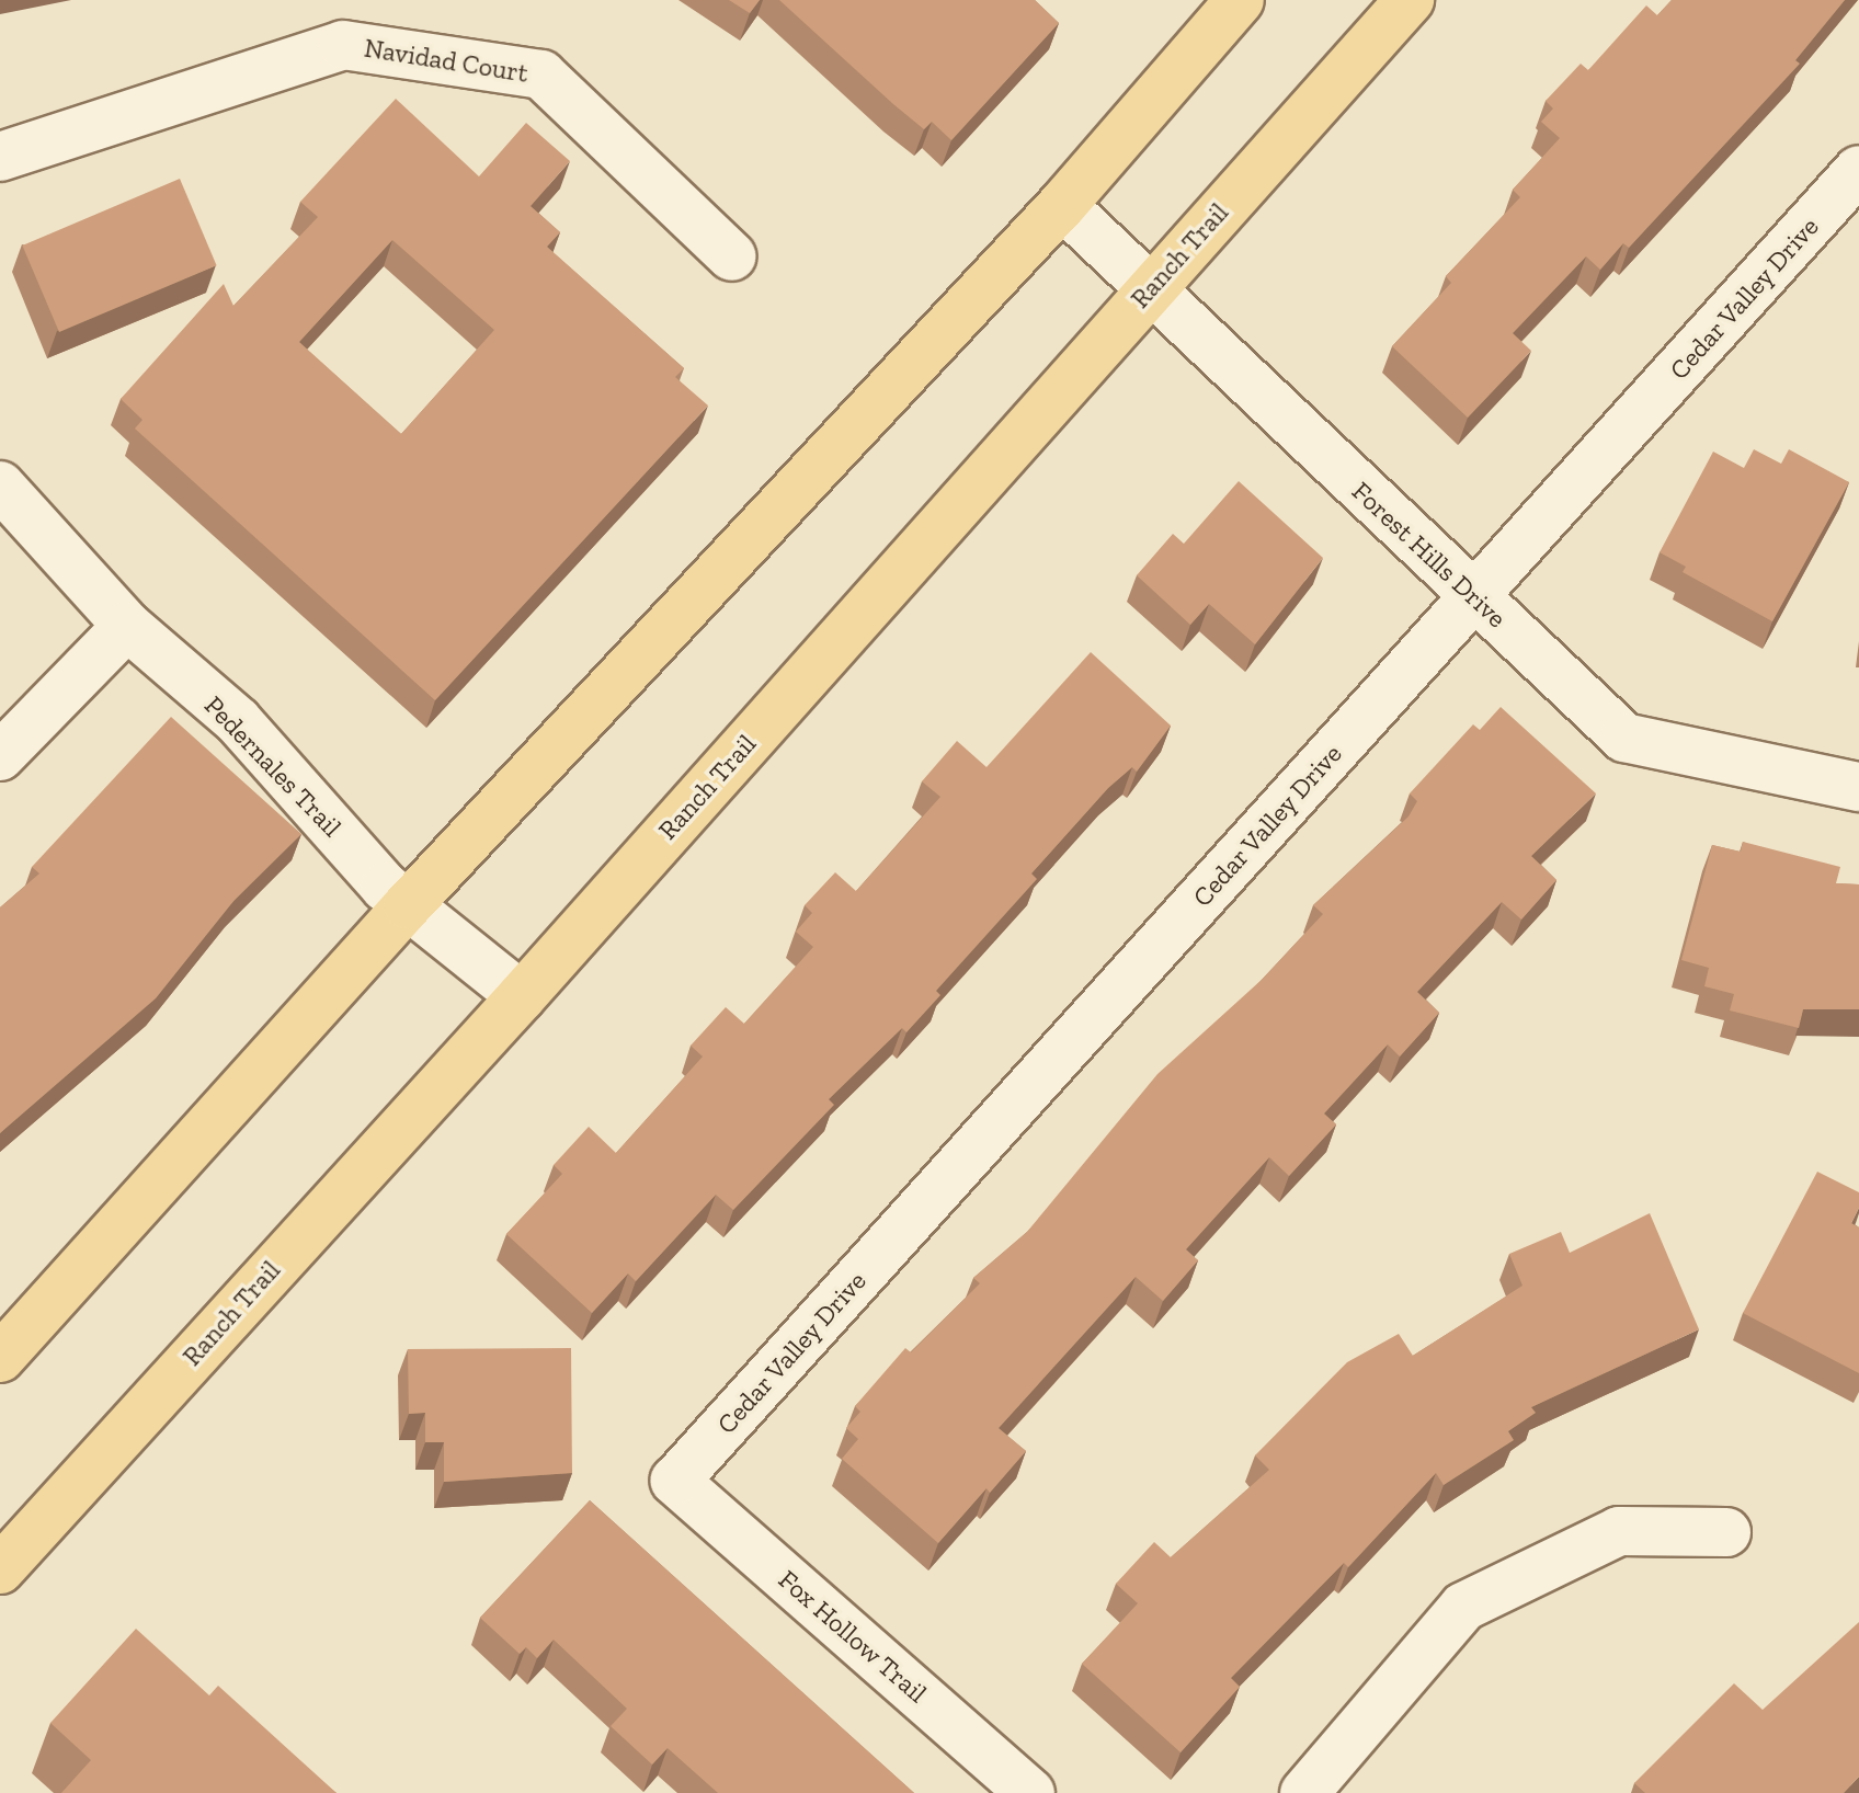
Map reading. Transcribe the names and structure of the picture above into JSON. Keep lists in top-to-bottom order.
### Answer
{
  "streets": {
    "main road": ["Ranch Trail"],
    "street": [
      "Navidad Court",
      "Cedar Valley Drive",
      "Forest Hills Drive",
      "Pedernales Trail",
      "Fox Hollow Trail"
    ]
  },
  "crossings": [
    ["Ranch Trail", "Forest Hills Drive"],
    ["Ranch Trail", "Pedernales Trail"],
    ["Cedar Valley Drive", "Forest Hills Drive"],
    ["Cedar Valley Drive", "Fox Hollow Trail"]
  ]
}
